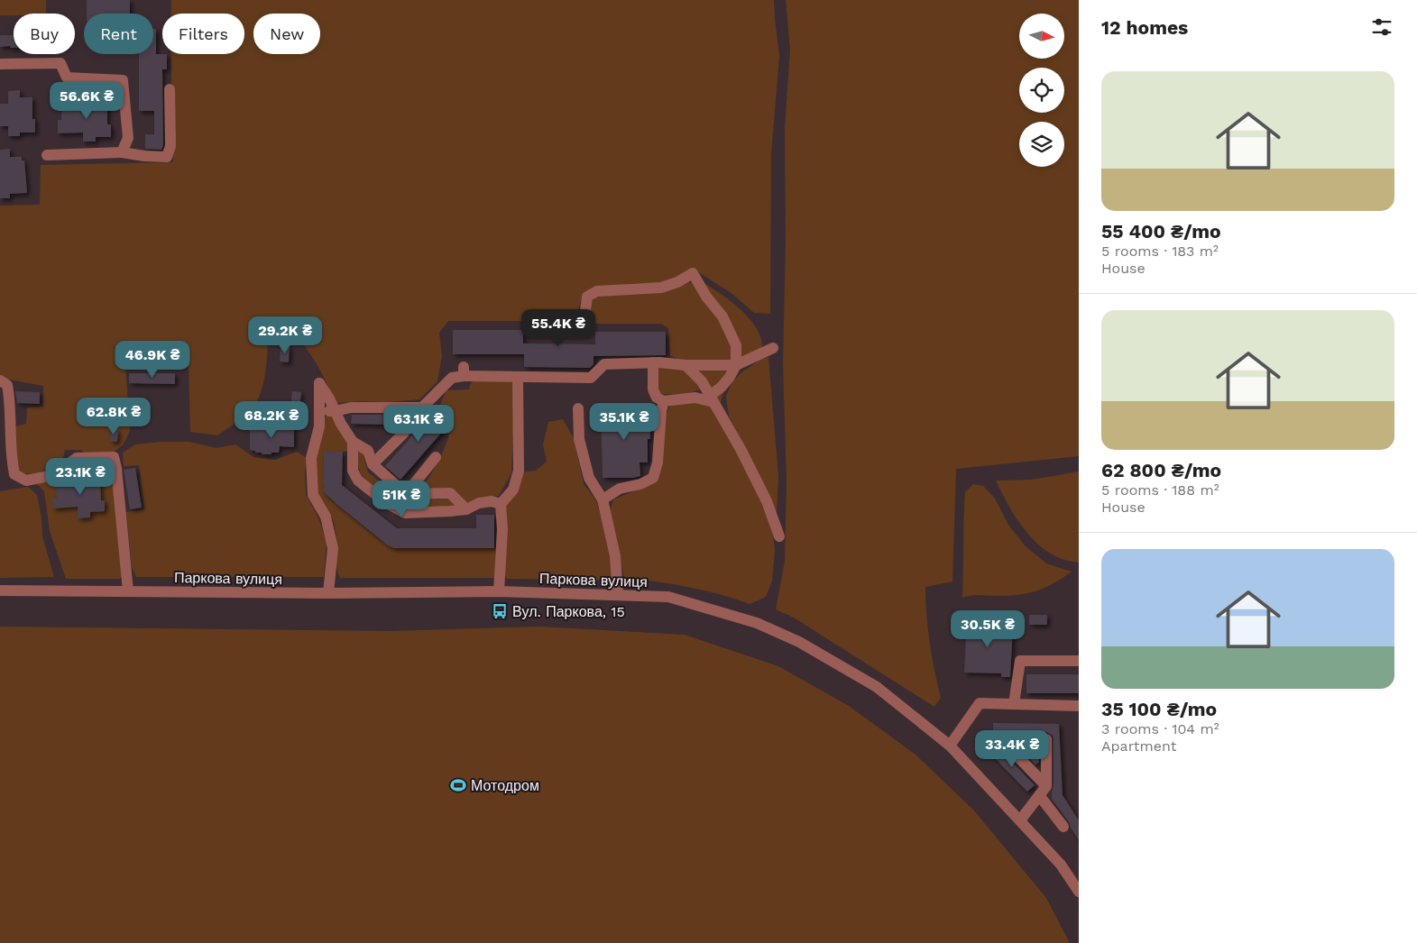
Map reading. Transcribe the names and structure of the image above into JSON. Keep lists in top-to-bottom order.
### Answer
{
  "streets": {
    "street": ["Паркова вулиця"]
  },
  "places": {
    "bus stop": ["Вул. Паркова, 15"],
    "sports": ["Мотодром"]
  },
  "north": "right",
  "page": {
    "heading": "12 homes",
    "chip": [
      "Buy",
      "Rent",
      "Filters",
      "New"
    ],
    "list": [
      {
        "name": "55 400 ₴/mo",
        "note": "5 rooms · 183 m² · House"
      },
      {
        "name": "62 800 ₴/mo",
        "note": "5 rooms · 188 m² · House"
      },
      {
        "name": "35 100 ₴/mo",
        "note": "3 rooms · 104 m² · Apartment"
      }
    ],
    "price": [
      "56.6K ₴",
      "55.4K ₴",
      "29.2K ₴",
      "46.9K ₴",
      "62.8K ₴",
      "68.2K ₴",
      "35.1K ₴",
      "63.1K ₴",
      "23.1K ₴",
      "51K ₴",
      "30.5K ₴",
      "33.4K ₴"
    ]
  }
}
